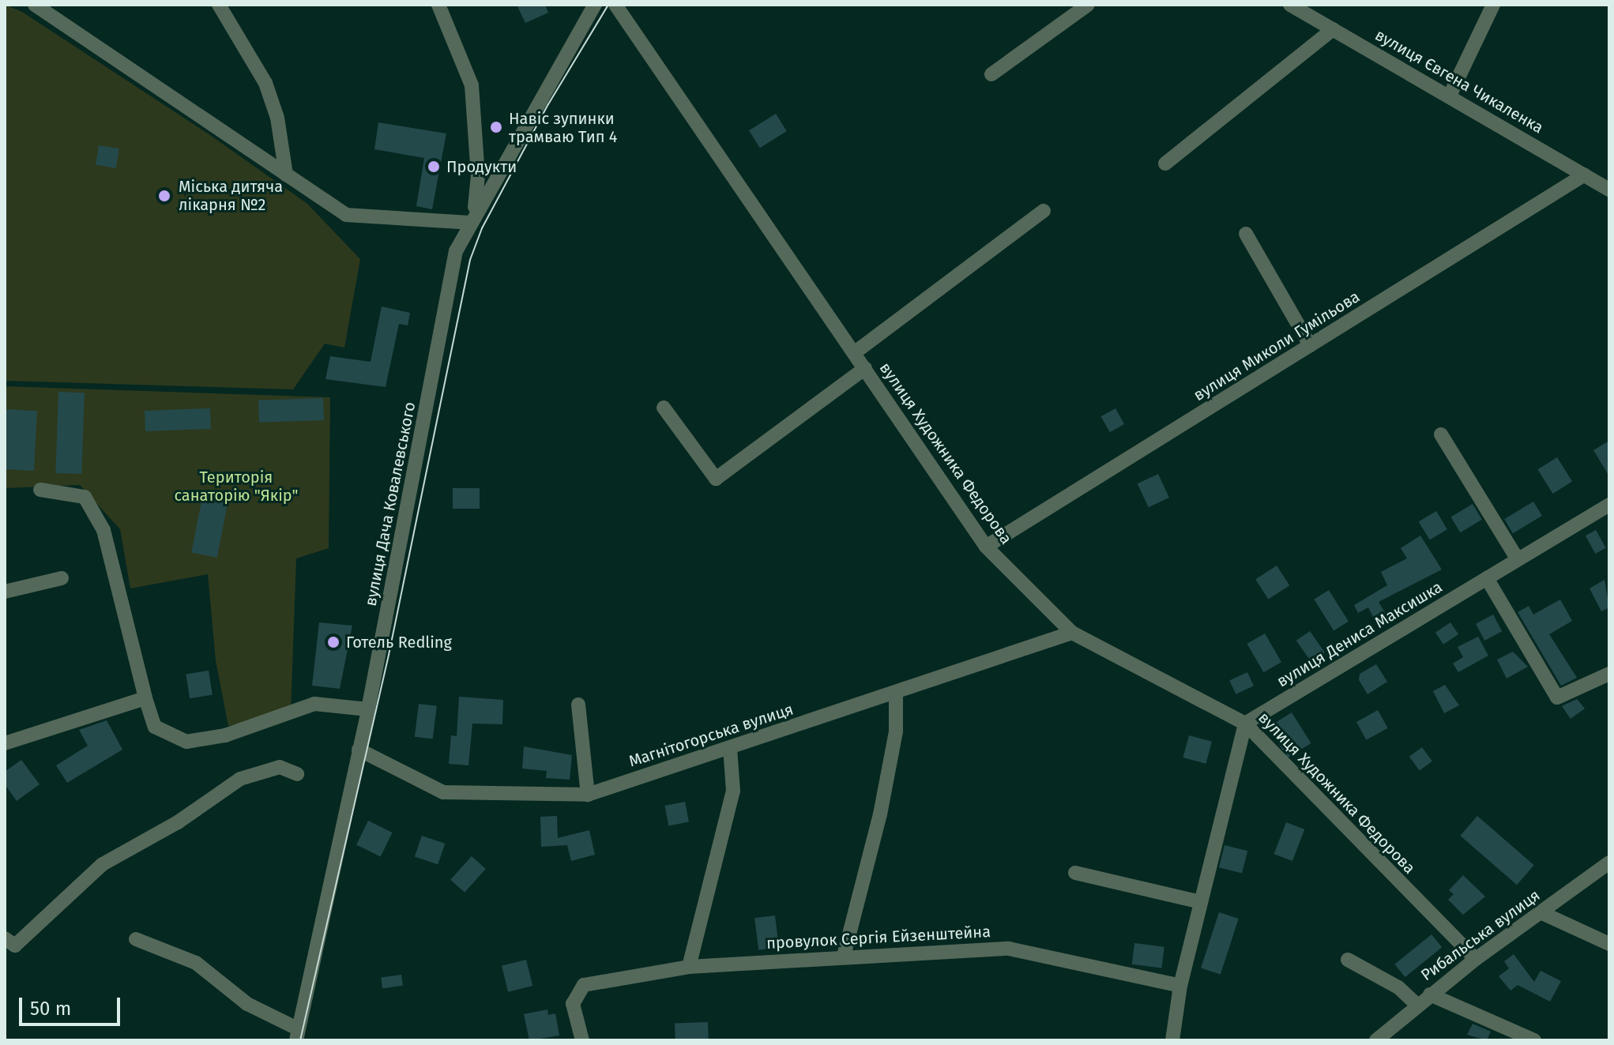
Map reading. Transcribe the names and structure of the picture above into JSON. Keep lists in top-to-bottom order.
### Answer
{
  "streets": {
    "street": [
      "вулиця Євгена Чикаленка",
      "вулиця Миколи Гумільова",
      "вулиця Художника Федорова",
      "вулиця Дача Ковалевського",
      "вулиця Дениса Максишка",
      "Магнітогорська вулиця",
      "Рибальська вулиця",
      "провулок Сергія Ейзенштейна"
    ]
  },
  "crossings": [
    ["вулиця Євгена Чикаленка", "вулиця Миколи Гумільова"],
    ["вулиця Миколи Гумільова", "вулиця Художника Федорова"],
    ["вулиця Художника Федорова", "вулиця Дениса Максишка"],
    ["вулиця Художника Федорова", "Магнітогорська вулиця"],
    ["вулиця Художника Федорова", "Рибальська вулиця"],
    ["вулиця Дача Ковалевського", "Магнітогорська вулиця"]
  ],
  "parks": ["Територія санаторію \"Якір\""],
  "places": [
    "Навіс зупинки трамваю Тип 4",
    "Продукти",
    "Міська дитяча лікарня №2",
    "Готель Redling"
  ],
  "scale_bar": "50 m"
}
